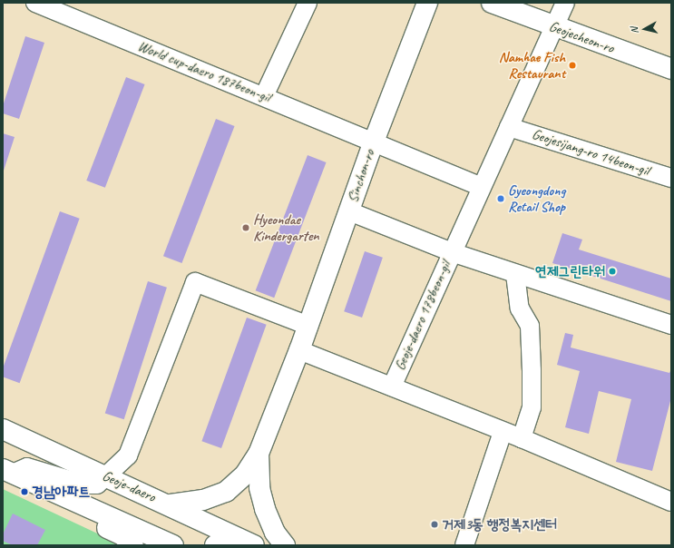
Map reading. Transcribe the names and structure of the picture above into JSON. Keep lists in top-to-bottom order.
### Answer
{
  "streets": {
    "main road": ["Geojecheon-ro", "Sinchon-ro", "Geoje-daero"],
    "street": ["World cup-daero 187beon-gil", "Geojesijang-ro 14beon-gil", "Geoje-daero 178beon-gil"]
  },
  "crossings": [
    ["Geojecheon-ro", "Geoje-daero 178beon-gil"],
    ["World cup-daero 187beon-gil", "Sinchon-ro"],
    ["World cup-daero 187beon-gil", "Geoje-daero 178beon-gil"],
    ["Geojesijang-ro 14beon-gil", "Geoje-daero 178beon-gil"]
  ],
  "places": [
    "Namhae Fish Restaurant",
    "Gyeongdong Retail Shop",
    "Hyeondae Kindergarten",
    "연제그린타워",
    "경남아파트",
    "거제3동 행정복지센터"
  ],
  "north": "left"
}
